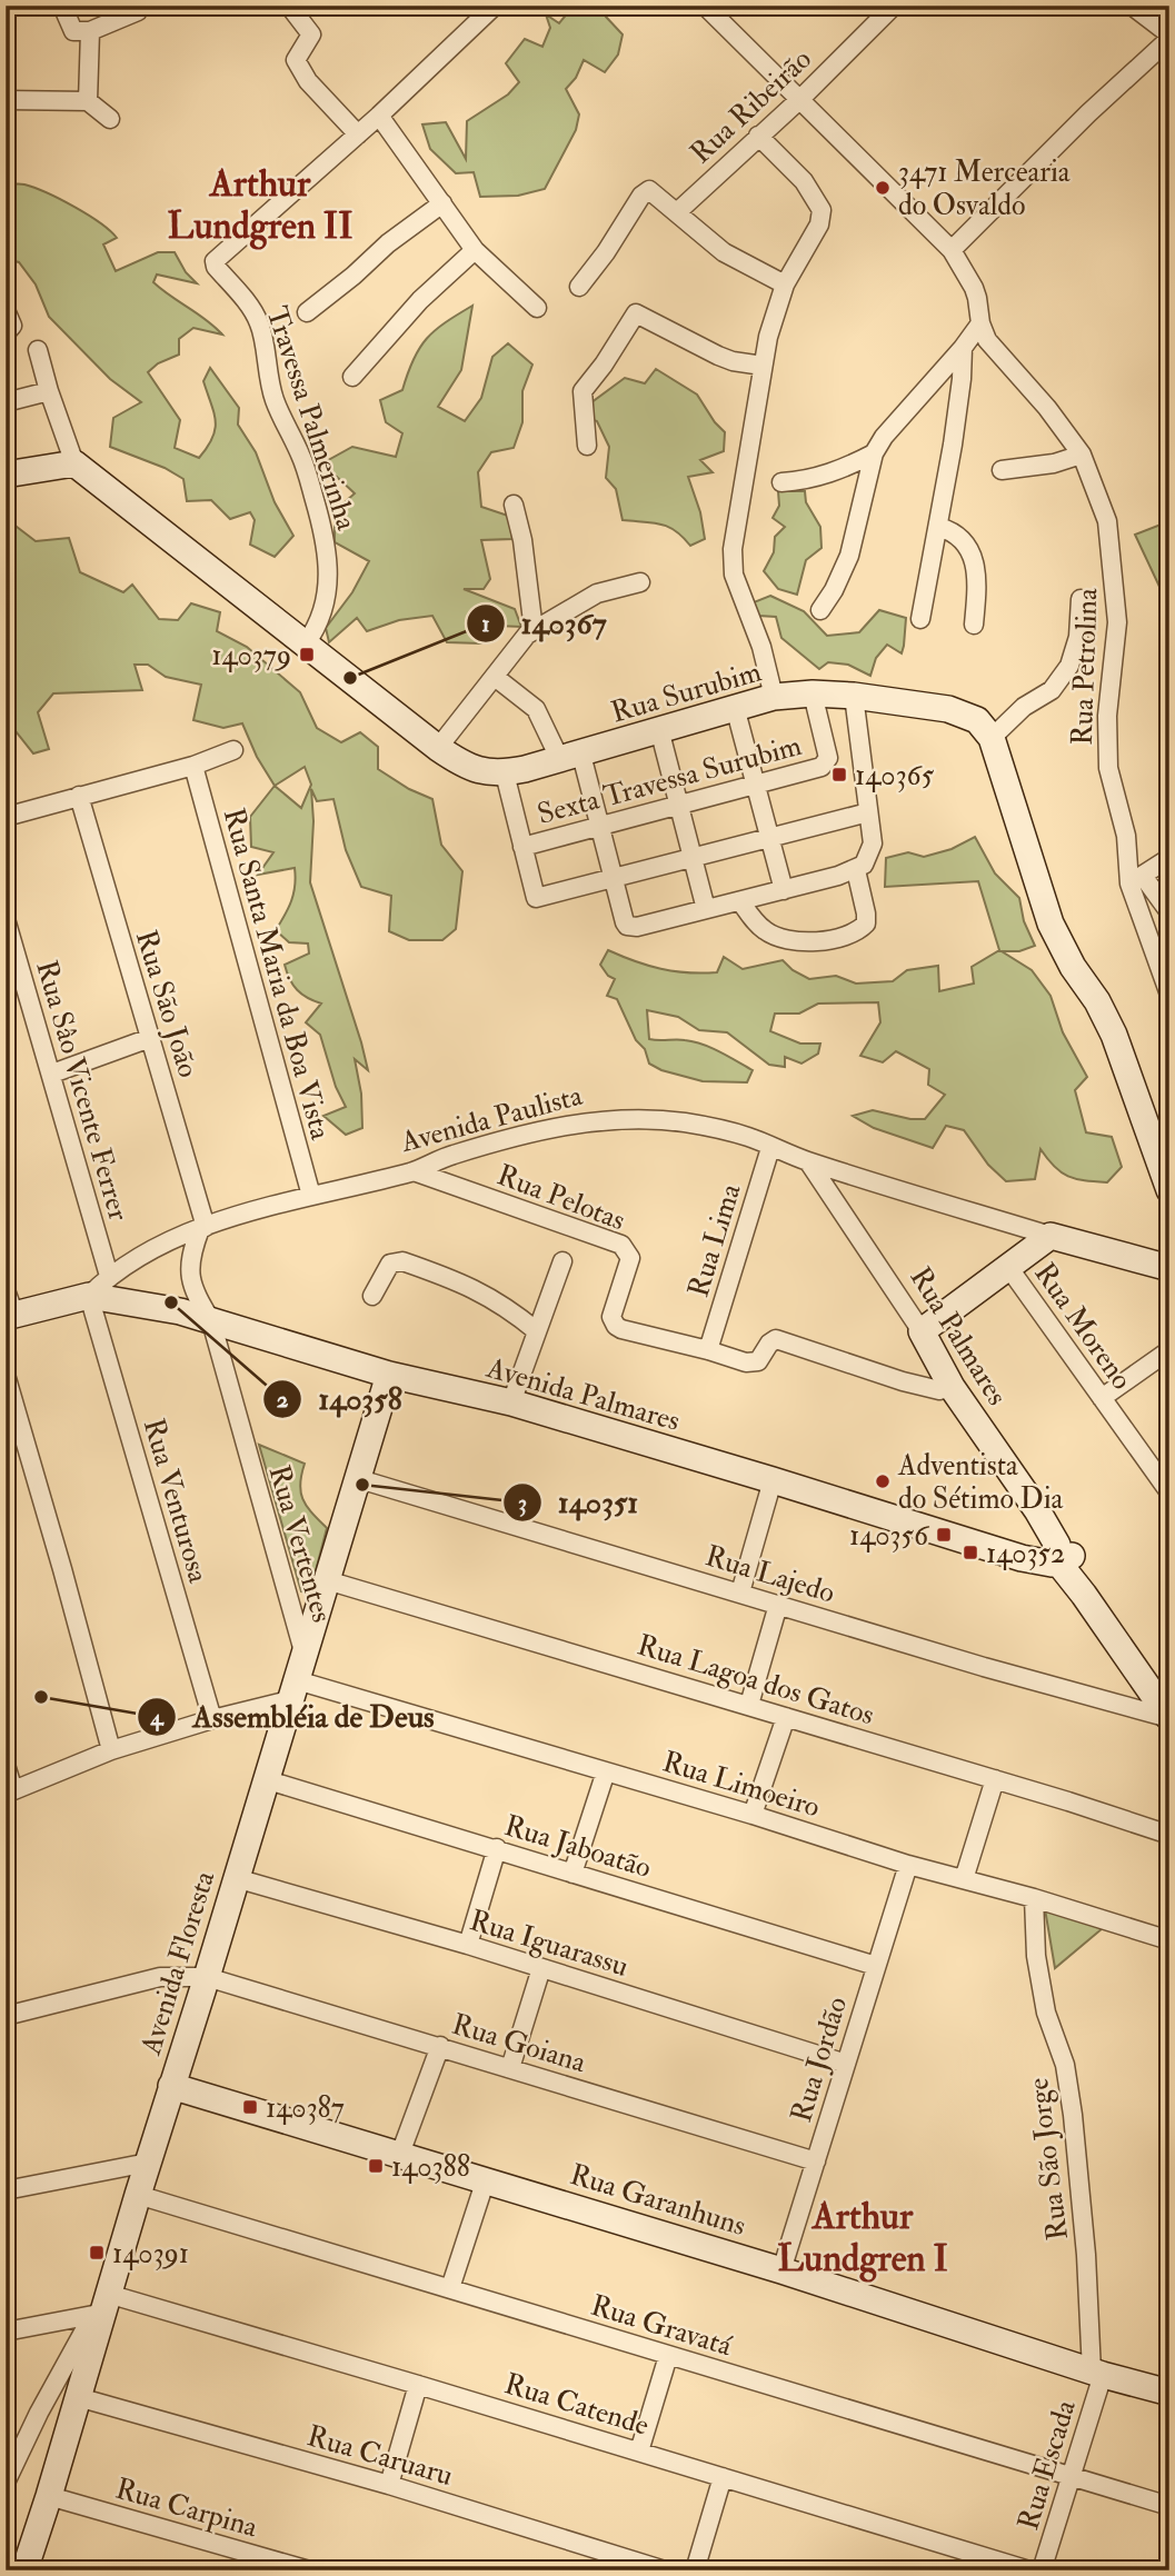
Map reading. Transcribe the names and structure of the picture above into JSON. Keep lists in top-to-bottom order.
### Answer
{
  "streets": {
    "street": [
      "Rua Ribeirão",
      "Travessa Palmerinha",
      "Rua Petrolina",
      "Rua Surubim",
      "Sexta Travessa Surubim",
      "Rua Santa Maria da Boa Vista",
      "Rua São João",
      "Rua Sâo Vicente Ferrer",
      "Avenida Paulista",
      "Rua Pelotas",
      "Rua Lima",
      "Rua Moreno",
      "Rua Palmares",
      "Avenida Palmares",
      "Rua Venturosa",
      "Rua Vertentes",
      "Rua Lajedo",
      "Rua Lagoa dos Gatos",
      "Rua Limoeiro",
      "Rua Jaboatão",
      "Rua Iguarassu",
      "Avenida Floresta",
      "Rua Goiana",
      "Rua Jordão",
      "Rua São Jorge",
      "Rua Garanhuns",
      "Rua Gravatá",
      "Rua Catende",
      "Rua Caruaru",
      "Rua Escada",
      "Rua Carpina"
    ]
  },
  "crossings": [
    ["Travessa Palmerinha", "Rua Surubim"],
    ["Rua Surubim", "Sexta Travessa Surubim"],
    ["Rua Santa Maria da Boa Vista", "Avenida Paulista"],
    ["Rua São João", "Avenida Paulista"],
    ["Rua São João", "Rua Vertentes"],
    ["Rua Sâo Vicente Ferrer", "Avenida Paulista"],
    ["Avenida Paulista", "Rua Pelotas"],
    ["Avenida Paulista", "Rua Lima"],
    ["Avenida Paulista", "Rua Palmares"],
    ["Avenida Paulista", "Avenida Palmares"],
    ["Avenida Paulista", "Rua Venturosa"],
    ["Avenida Paulista", "Rua Vertentes"],
    ["Rua Pelotas", "Rua Lima"],
    ["Rua Pelotas", "Rua Palmares"],
    ["Rua Palmares", "Avenida Palmares"],
    ["Avenida Palmares", "Rua Venturosa"],
    ["Avenida Palmares", "Rua Vertentes"],
    ["Avenida Palmares", "Avenida Floresta"],
    ["Rua Vertentes", "Avenida Floresta"],
    ["Rua Lajedo", "Avenida Floresta"],
    ["Rua Lagoa dos Gatos", "Avenida Floresta"],
    ["Rua Limoeiro", "Avenida Floresta"],
    ["Rua Limoeiro", "Rua Jordão"],
    ["Rua Limoeiro", "Rua São Jorge"],
    ["Rua Jaboatão", "Avenida Floresta"],
    ["Rua Jaboatão", "Rua Jordão"],
    ["Rua Iguarassu", "Avenida Floresta"],
    ["Rua Iguarassu", "Rua Jordão"],
    ["Avenida Floresta", "Rua Goiana"],
    ["Avenida Floresta", "Rua Garanhuns"],
    ["Avenida Floresta", "Rua Gravatá"],
    ["Avenida Floresta", "Rua Catende"],
    ["Avenida Floresta", "Rua Caruaru"],
    ["Avenida Floresta", "Rua Carpina"],
    ["Rua Goiana", "Rua Jordão"],
    ["Rua Jordão", "Rua Garanhuns"],
    ["Rua São Jorge", "Rua Garanhuns"],
    ["Rua São Jorge", "Rua Escada"],
    ["Rua Garanhuns", "Rua Escada"],
    ["Rua Gravatá", "Rua Escada"]
  ],
  "districts": ["Arthur Lundgren II", "Arthur Lundgren I"],
  "places": {
    "other": [
      "3471 Mercearia do Osvaldo",
      "140367",
      "140358",
      "Adventista do Sétimo Dia",
      "140351",
      "Assembléia de Deus"
    ],
    "transit": [
      "140379",
      "140365",
      "140356",
      "140352",
      "140387",
      "140388",
      "140391"
    ]
  }
}
